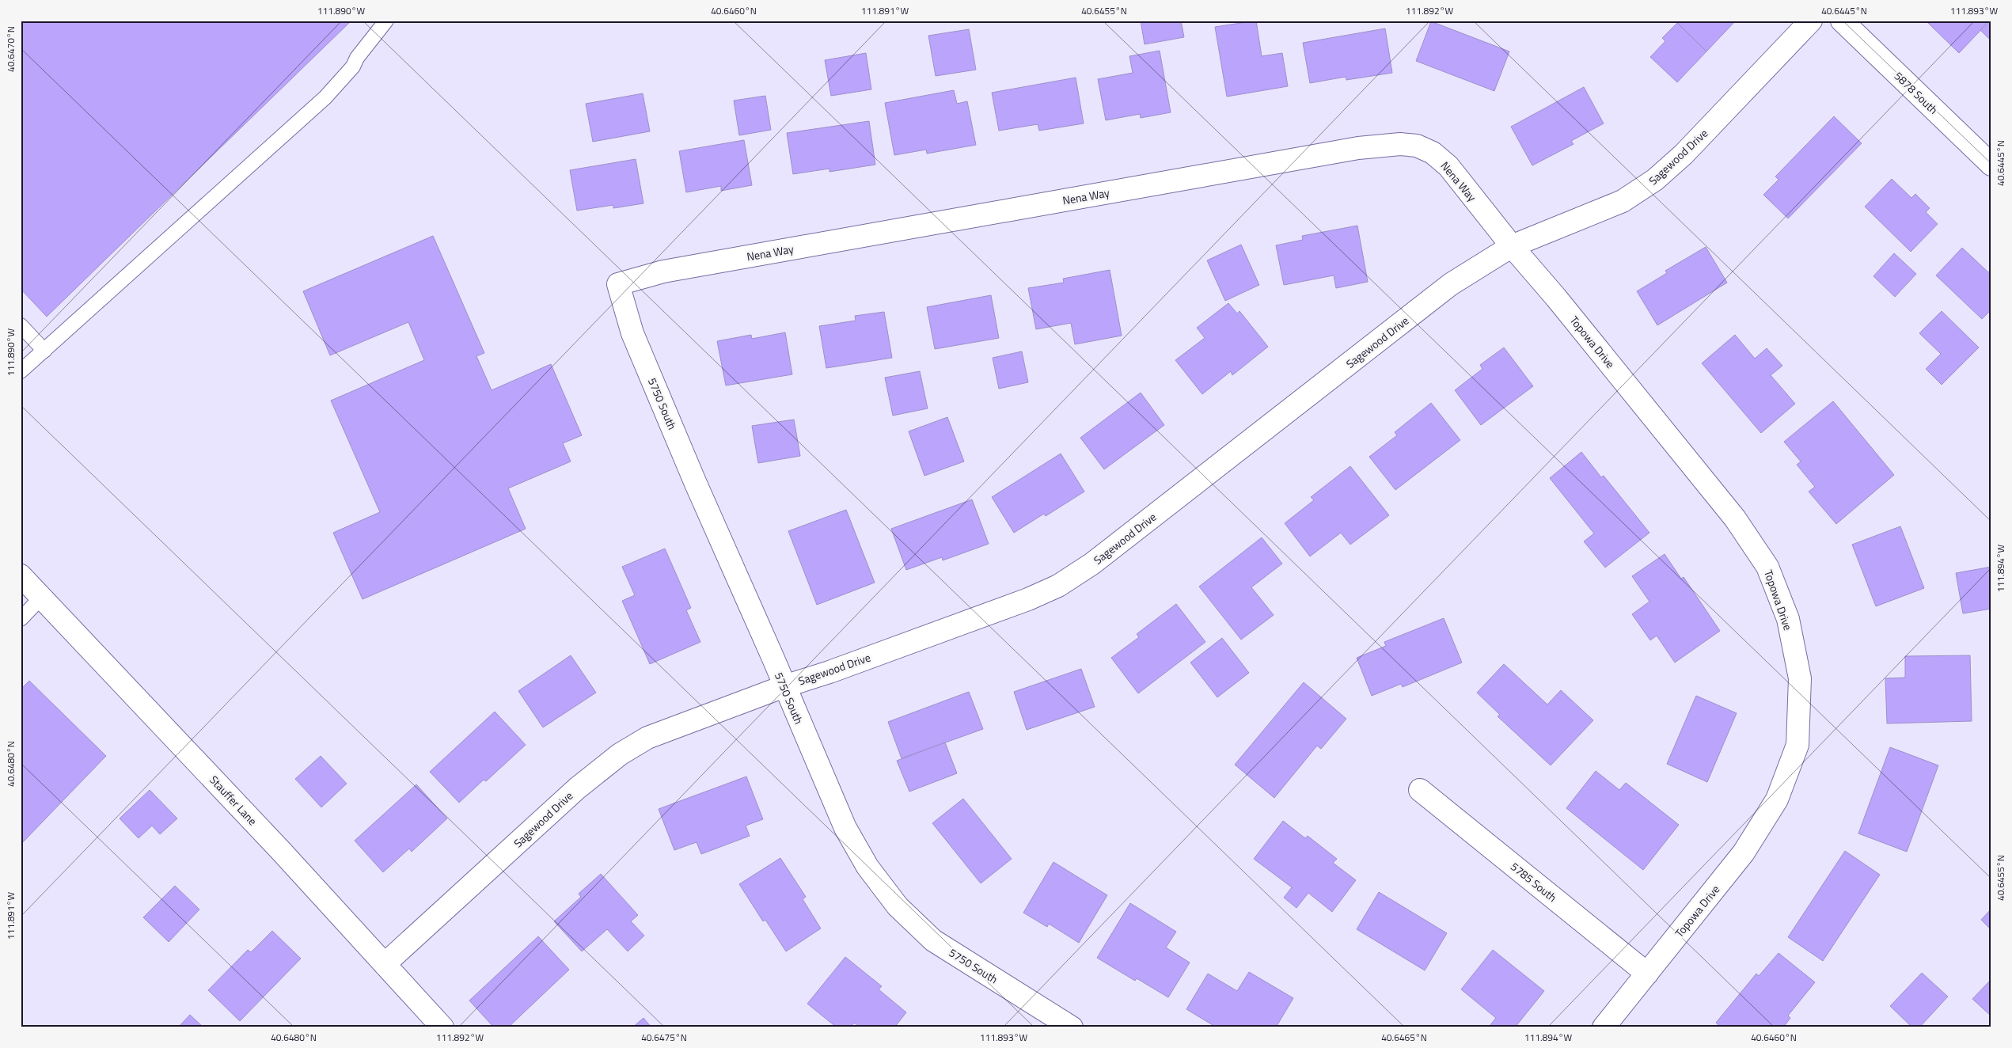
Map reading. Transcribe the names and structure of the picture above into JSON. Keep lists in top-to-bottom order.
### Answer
{
  "streets": {
    "street": [
      "5878 South",
      "Sagewood Drive",
      "Nena Way",
      "Topowa Drive",
      "5750 South",
      "Stauffer Lane",
      "5785 South"
    ]
  },
  "crossings": [
    ["Sagewood Drive", "Nena Way"],
    ["Sagewood Drive", "Topowa Drive"],
    ["Sagewood Drive", "5750 South"],
    ["Sagewood Drive", "Stauffer Lane"],
    ["Nena Way", "Topowa Drive"],
    ["Nena Way", "5750 South"],
    ["Topowa Drive", "5785 South"]
  ],
  "coordinates": [
    "111.890°W",
    "40.6460°N",
    "111.891°W",
    "40.6455°N",
    "111.892°W",
    "40.6445°N",
    "111.893°W",
    "40.6470°N",
    "111.894°W",
    "40.6480°N",
    "40.6475°N",
    "40.6465°N"
  ]
}
